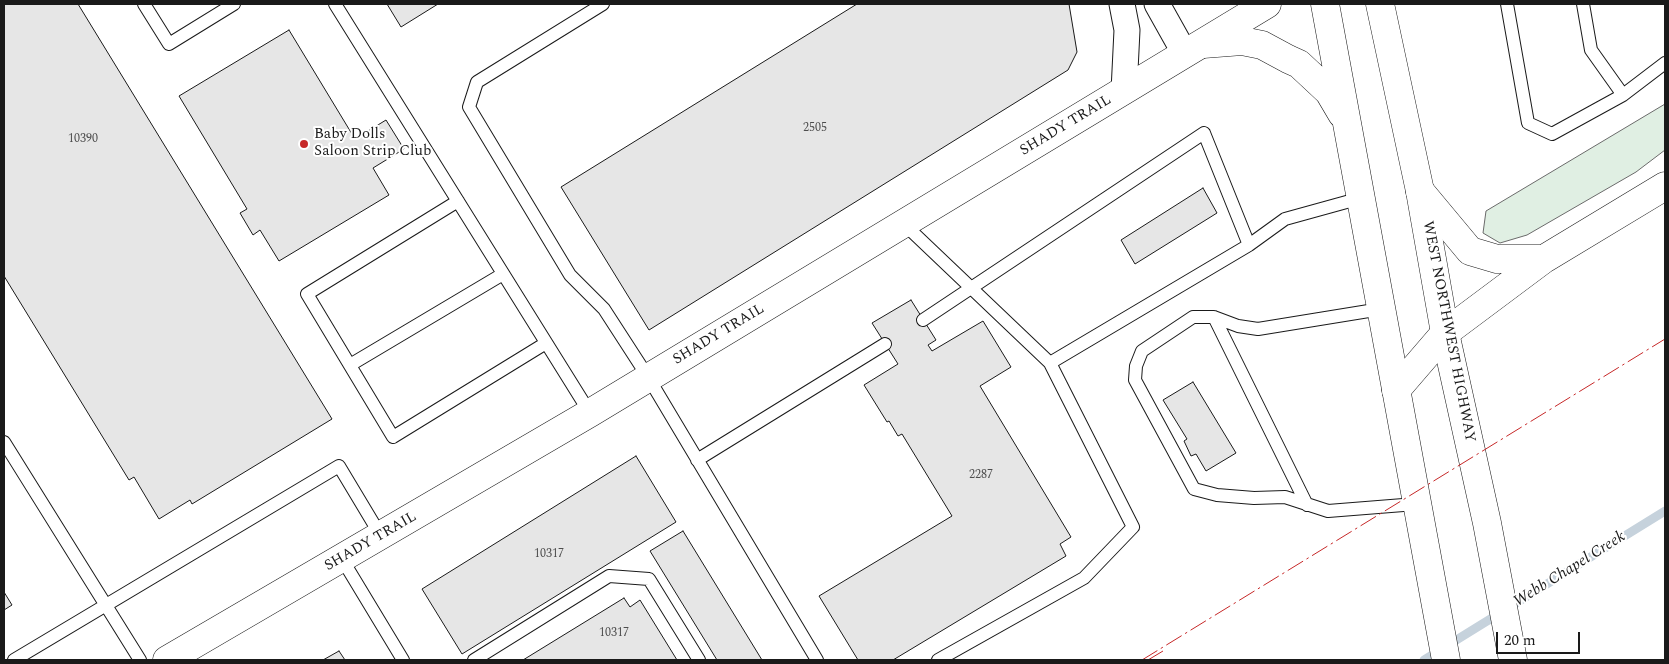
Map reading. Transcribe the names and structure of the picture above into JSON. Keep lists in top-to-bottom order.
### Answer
{
  "streets": {
    "main road": ["SHADY TRAIL", "WEST NORTHWEST HIGHWAY"]
  },
  "water": ["Webb Chapel Creek"],
  "places": ["Baby Dolls Saloon Strip Club"],
  "house_numbers": [
    "2505",
    "10390",
    "2287",
    "10317",
    "10317"
  ],
  "scale_bar": "20 m"
}
